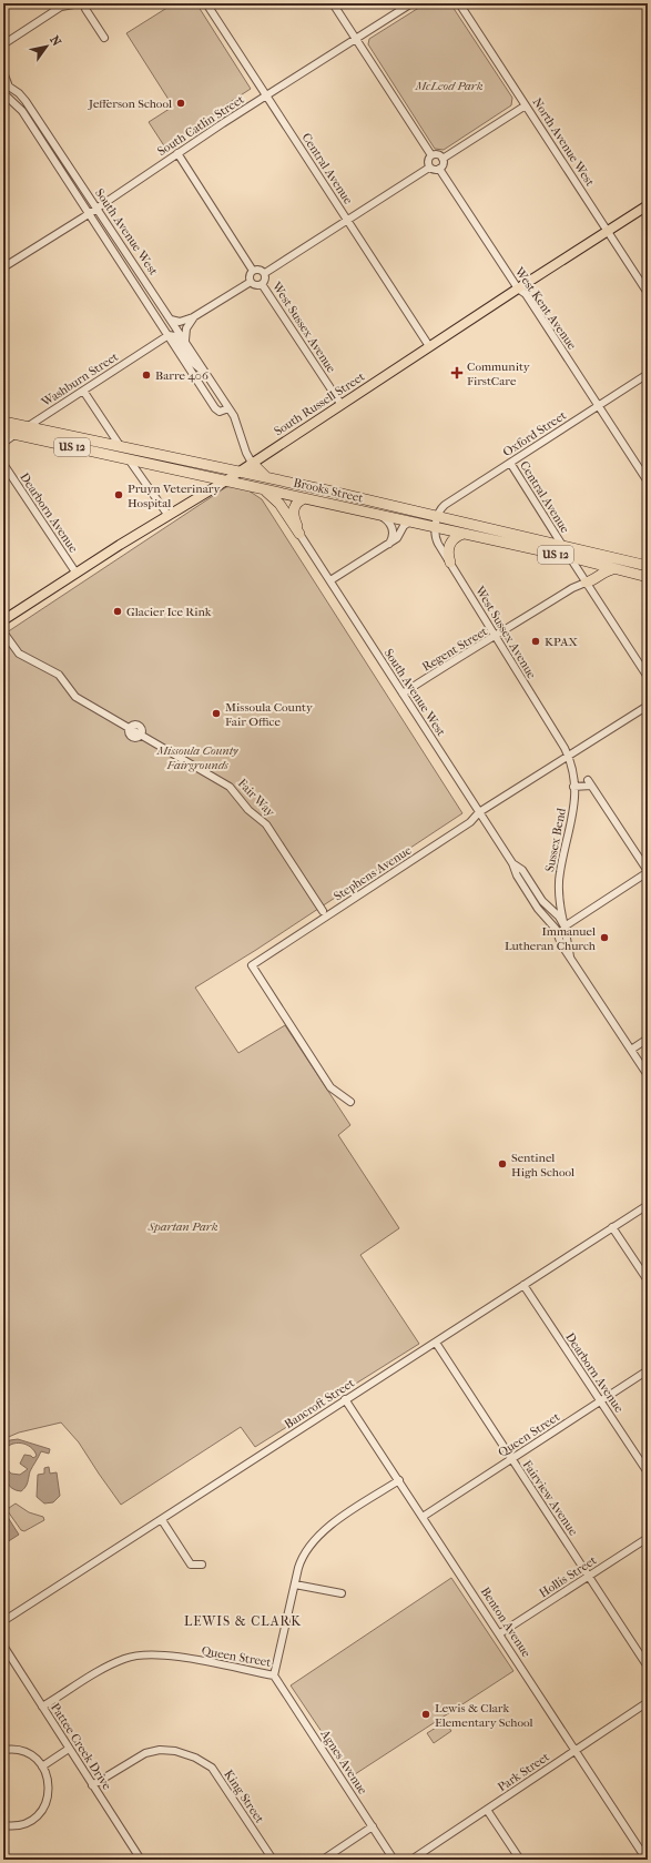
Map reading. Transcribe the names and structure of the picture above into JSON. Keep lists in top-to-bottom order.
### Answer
{
  "streets": {
    "highway": ["US 12", "Brooks Street"],
    "main road": ["South Russell Street"],
    "street": [
      "South Catlin Street",
      "North Avenue West",
      "Central Avenue",
      "South Avenue West",
      "West Kent Avenue",
      "West Sussex Avenue",
      "Washburn Street",
      "Oxford Street",
      "Dearborn Avenue",
      "Regent Street",
      "Fair Way",
      "Sussex Bend",
      "Stephens Avenue",
      "Bancroft Street",
      "Queen Street",
      "Fairview Avenue",
      "Hollis Street",
      "Benton Avenue",
      "Pattee Creek Drive",
      "Agnes Avenue",
      "Park Street",
      "King Street"
    ]
  },
  "crossings": [
    ["South Catlin Street", "Central Avenue"],
    ["South Catlin Street", "South Avenue West"],
    ["North Avenue West", "South Russell Street"],
    ["Central Avenue", "South Russell Street"],
    ["Central Avenue", "Oxford Street"],
    ["Central Avenue", "Brooks Street"],
    ["Central Avenue", "Regent Street"],
    ["South Avenue West", "Washburn Street"],
    ["South Avenue West", "South Russell Street"],
    ["South Avenue West", "Regent Street"],
    ["South Avenue West", "Sussex Bend"],
    ["South Avenue West", "Stephens Avenue"],
    ["West Kent Avenue", "South Russell Street"],
    ["West Kent Avenue", "Oxford Street"],
    ["West Sussex Avenue", "South Russell Street"],
    ["West Sussex Avenue", "Oxford Street"],
    ["West Sussex Avenue", "Brooks Street"],
    ["West Sussex Avenue", "Regent Street"],
    ["West Sussex Avenue", "Sussex Bend"],
    ["West Sussex Avenue", "Stephens Avenue"],
    ["Washburn Street", "Brooks Street"],
    ["South Russell Street", "Brooks Street"],
    ["South Russell Street", "Dearborn Avenue"],
    ["Oxford Street", "Brooks Street"],
    ["Dearborn Avenue", "Bancroft Street"],
    ["Dearborn Avenue", "Queen Street"],
    ["Sussex Bend", "Stephens Avenue"],
    ["Bancroft Street", "Fairview Avenue"],
    ["Bancroft Street", "Benton Avenue"],
    ["Queen Street", "Fairview Avenue"],
    ["Queen Street", "Benton Avenue"],
    ["Queen Street", "Pattee Creek Drive"],
    ["Queen Street", "Agnes Avenue"],
    ["Fairview Avenue", "Hollis Street"],
    ["Hollis Street", "Benton Avenue"],
    ["Benton Avenue", "Park Street"],
    ["Pattee Creek Drive", "King Street"]
  ],
  "districts": ["LEWIS & CLARK"],
  "parks": ["McLeod Park", "Missoula County Fairgrounds", "Spartan Park"],
  "places": {
    "other": [
      "Jefferson School",
      "Barre 406",
      "Pruyn Veterinary Hospital",
      "Glacier Ice Rink",
      "KPAX",
      "Missoula County Fair Office",
      "Immanuel Lutheran Church",
      "Sentinel High School",
      "Lewis & Clark Elementary School"
    ],
    "health": ["Community FirstCare"]
  },
  "north": "top right"
}
